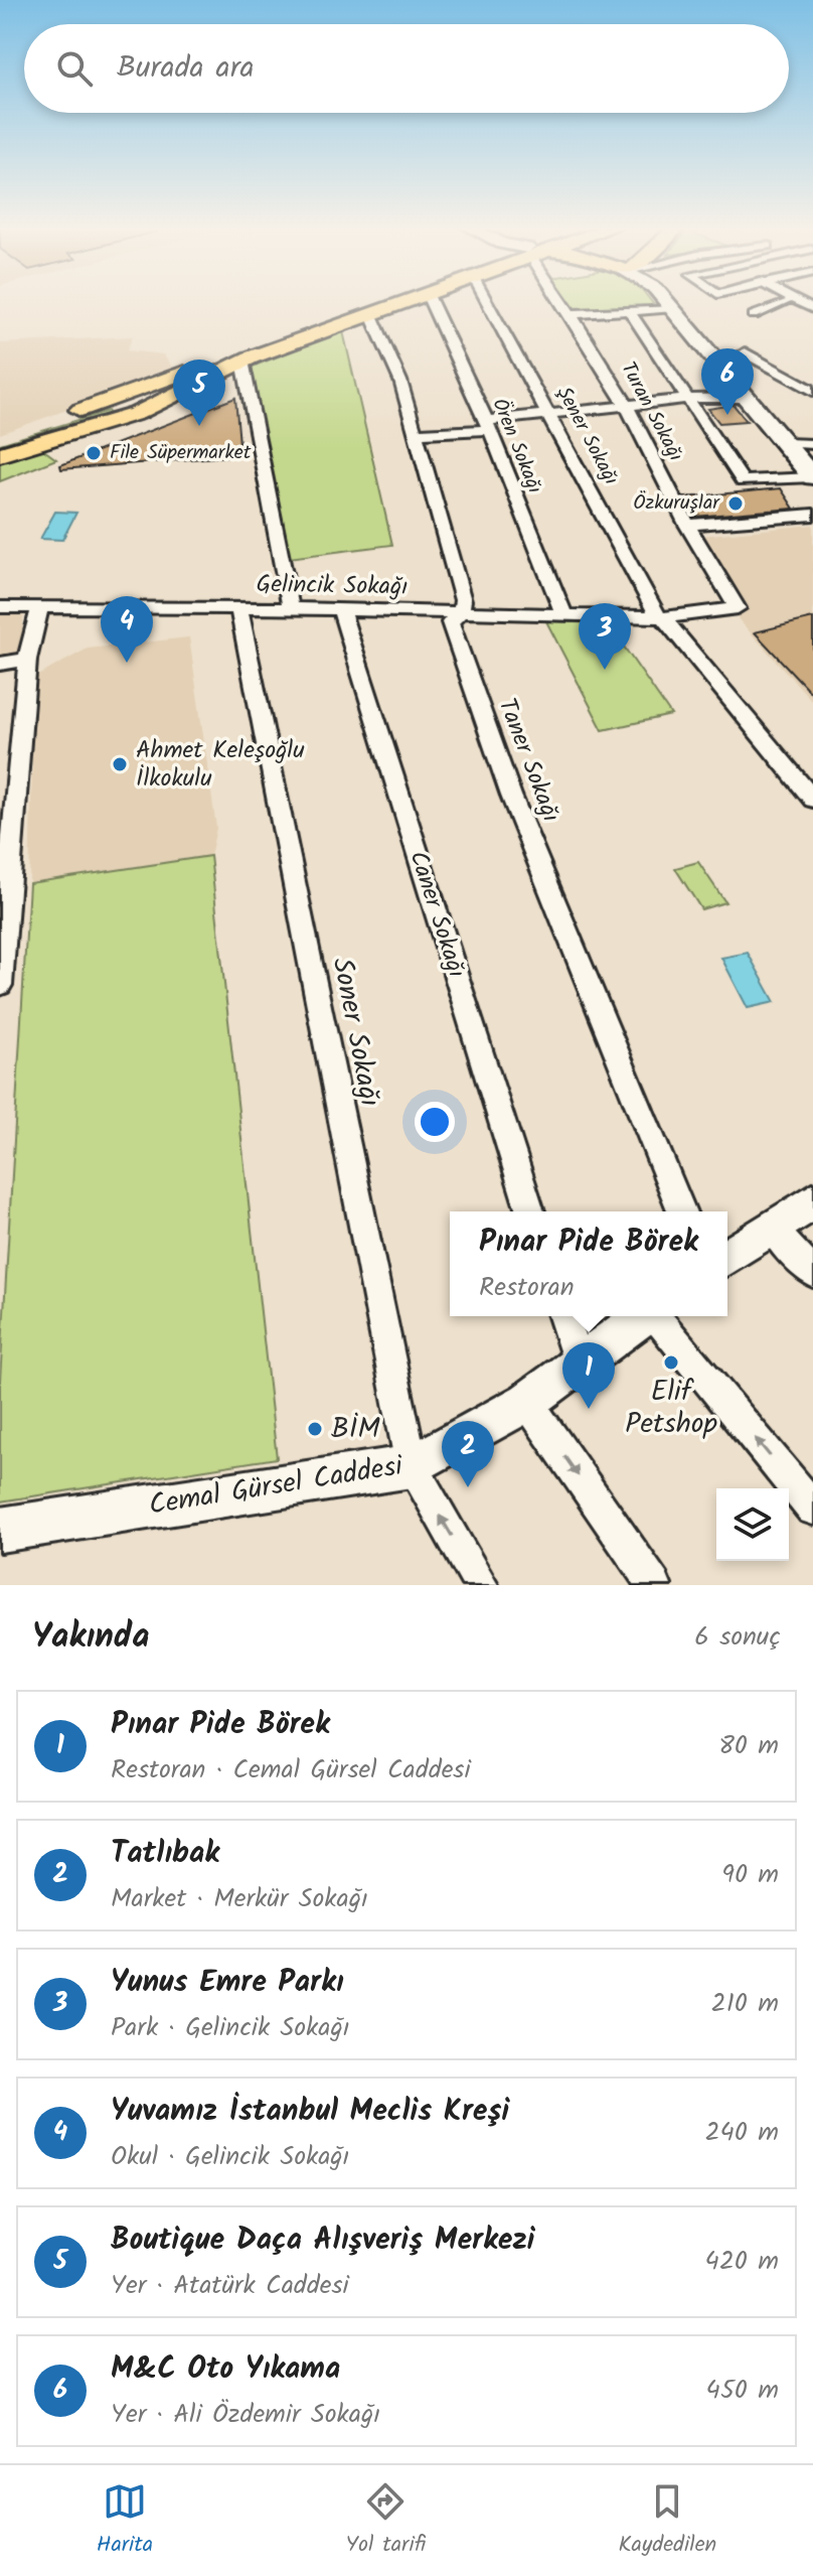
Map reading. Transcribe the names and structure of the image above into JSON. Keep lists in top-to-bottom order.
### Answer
{
  "streets": {
    "street": [
      "Turan Sokağı",
      "Şener Sokağı",
      "Ören Sokağı",
      "Gelincik Sokağı",
      "Taner Sokağı",
      "Caner Sokağı",
      "Soner Sokağı",
      "Cemal Gürsel Caddesi"
    ]
  },
  "crossings": [
    ["Turan Sokağı", "Şener Sokağı"],
    ["Turan Sokağı", "Gelincik Sokağı"],
    ["Şener Sokağı", "Gelincik Sokağı"],
    ["Ören Sokağı", "Gelincik Sokağı"],
    ["Gelincik Sokağı", "Taner Sokağı"],
    ["Gelincik Sokağı", "Caner Sokağı"],
    ["Gelincik Sokağı", "Soner Sokağı"],
    ["Soner Sokağı", "Cemal Gürsel Caddesi"]
  ],
  "places": [
    "File Süpermarket",
    "Özkuruşlar",
    "Ahmet Keleşoğlu İlkokulu",
    "Elif Petshop",
    "BİM"
  ],
  "page": {
    "search": "Burada ara",
    "pins": [
      "6",
      "5",
      "4",
      "3",
      "1",
      "2"
    ],
    "popup": ["Pınar Pide Börek", "Restoran"],
    "heading": ["Yakında", "6 sonuç"],
    "list": [
      {
        "mark": "1",
        "name": "Pınar Pide Börek",
        "note": "Restoran · Cemal Gürsel Caddesi",
        "value": "80 m"
      },
      {
        "mark": "2",
        "name": "Tatlıbak",
        "note": "Market · Merkür Sokağı",
        "value": "90 m"
      },
      {
        "mark": "3",
        "name": "Yunus Emre Parkı",
        "note": "Park · Gelincik Sokağı",
        "value": "210 m"
      },
      {
        "mark": "4",
        "name": "Yuvamız İstanbul Meclis Kreşi",
        "note": "Okul · Gelincik Sokağı",
        "value": "240 m"
      },
      {
        "mark": "5",
        "name": "Boutique Daça Alışveriş Merkezi",
        "note": "Yer · Atatürk Caddesi",
        "value": "420 m"
      },
      {
        "mark": "6",
        "name": "M&C Oto Yıkama",
        "note": "Yer · Ali Özdemir Sokağı",
        "value": "450 m"
      }
    ],
    "nav": ["Harita", "Yol tarifi", "Kaydedilen"]
  }
}
